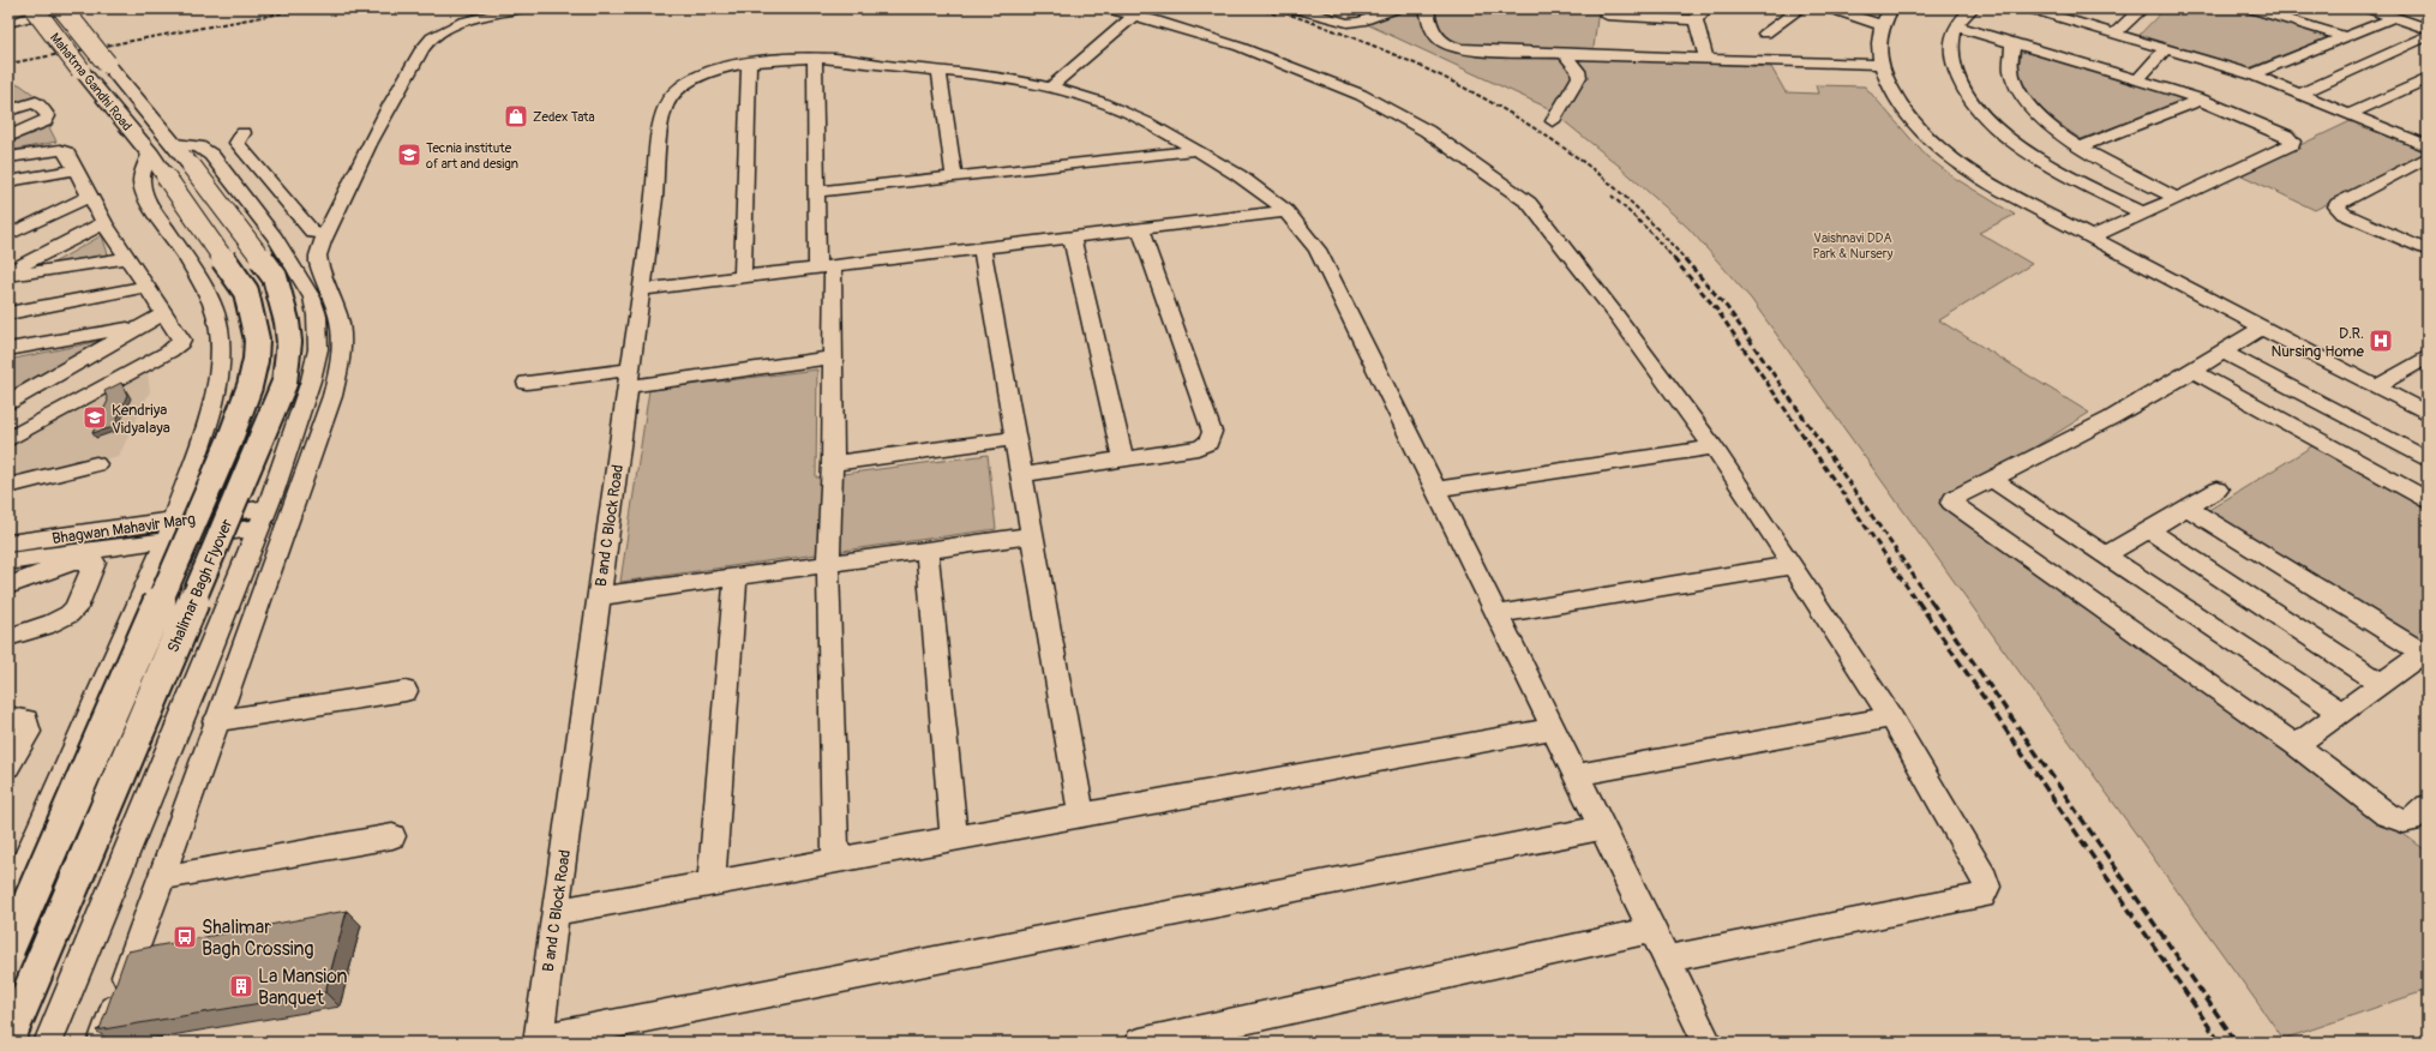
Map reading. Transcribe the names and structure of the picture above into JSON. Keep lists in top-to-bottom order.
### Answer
{
  "streets": {
    "main road": ["Mahatma Gandhi Road", "Shalimar Bagh Flyover"],
    "street": ["B and C Block Road", "Bhagwan Mahavir Marg"]
  },
  "crossings": [
    ["Mahatma Gandhi Road", "Shalimar Bagh Flyover"]
  ],
  "parks": ["Vaishnavi DDA Park & Nursery"],
  "places": {
    "shop": ["Zedex Tata"],
    "school or university": ["Tecnia institute of art and design", "Kendriya Vidyalaya"],
    "hospital": ["D.R. Nursing Home"],
    "bus stop": ["Shalimar Bagh Crossing"],
    "building": ["La Mansion Banquet"]
  }
}
